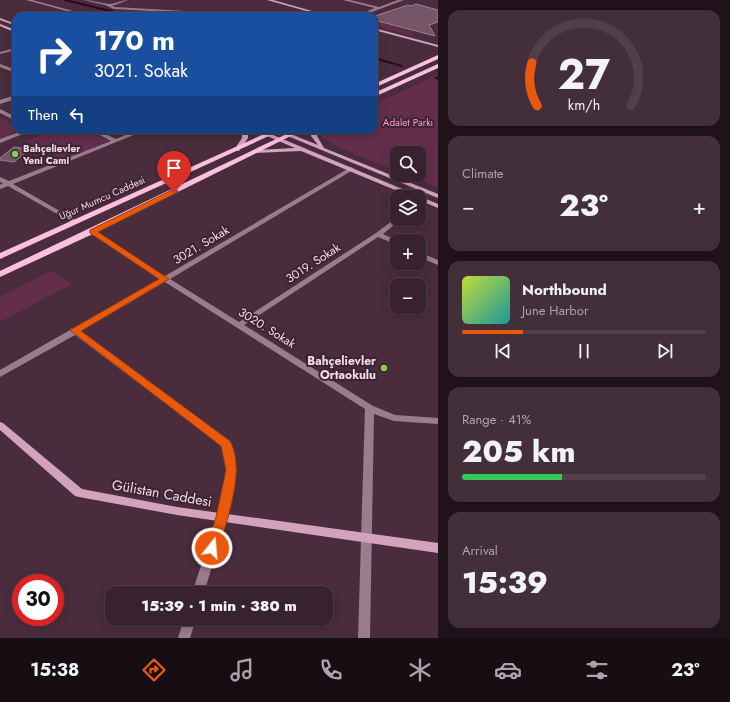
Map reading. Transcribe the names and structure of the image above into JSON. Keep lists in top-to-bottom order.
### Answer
{
  "streets": {
    "main road": ["Uğur Mumcu Caddesi"],
    "street": [
      "3021. Sokak",
      "3019. Sokak",
      "3020. Sokak",
      "Gülistan Caddesi"
    ]
  },
  "crossings": [
    ["3021. Sokak", "3020. Sokak"],
    ["3019. Sokak", "3020. Sokak"]
  ],
  "parks": ["Adalet Parkı"],
  "places": ["Bahçelievler Yeni Cami", "Bahçelievler Ortaokulu"],
  "page": {
    "turn": ["170 m", "3021. Sokak"],
    "then": "Then",
    "tile": [
      "Climate",
      ["Range · 41%", "205 km"],
      ["Arrival", "15:39"]
    ],
    "map_buttons": ["+", "−"],
    "heat": ["−", "23°", "+"],
    "song": ["Northbound", "June Harbor"],
    "limit": "30",
    "trip": "15:39 · 1 min · 380 m",
    "tabs": ["15:38", "23°"],
    "gauge": ["27", "km/h"]
  }
}
